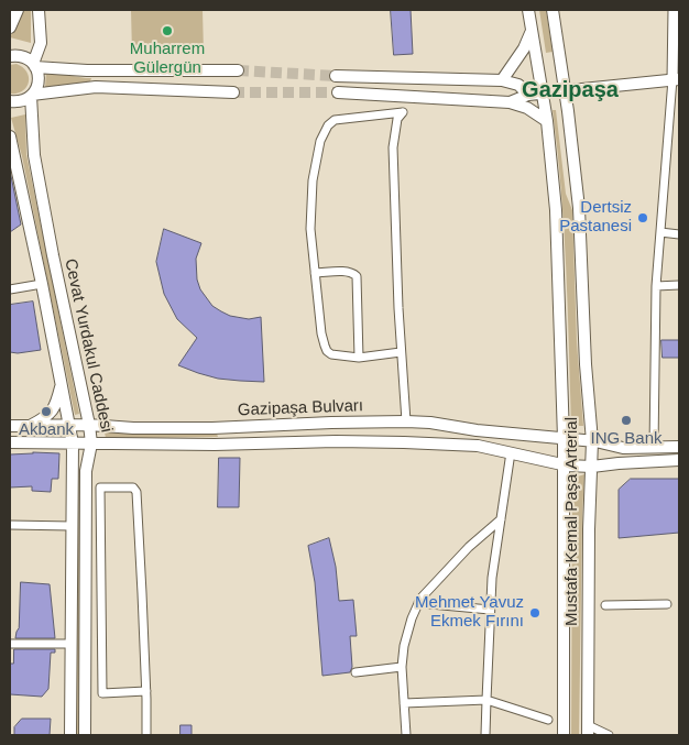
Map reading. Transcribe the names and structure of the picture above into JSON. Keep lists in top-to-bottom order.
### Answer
{
  "streets": {
    "main road": ["Cevat Yurdakul Caddesi", "Gazipaşa Bulvarı", "Mustafa Kemal Paşa Arterial"]
  },
  "crossings": [
    ["Cevat Yurdakul Caddesi", "Gazipaşa Bulvarı"],
    ["Gazipaşa Bulvarı", "Mustafa Kemal Paşa Arterial"]
  ],
  "districts": ["Gazipaşa"],
  "places": [
    "Muharrem Gülergün",
    "Dertsiz Pastanesi",
    "Akbank",
    "ING Bank",
    "Mehmet Yavuz Ekmek Fırını"
  ]
}
